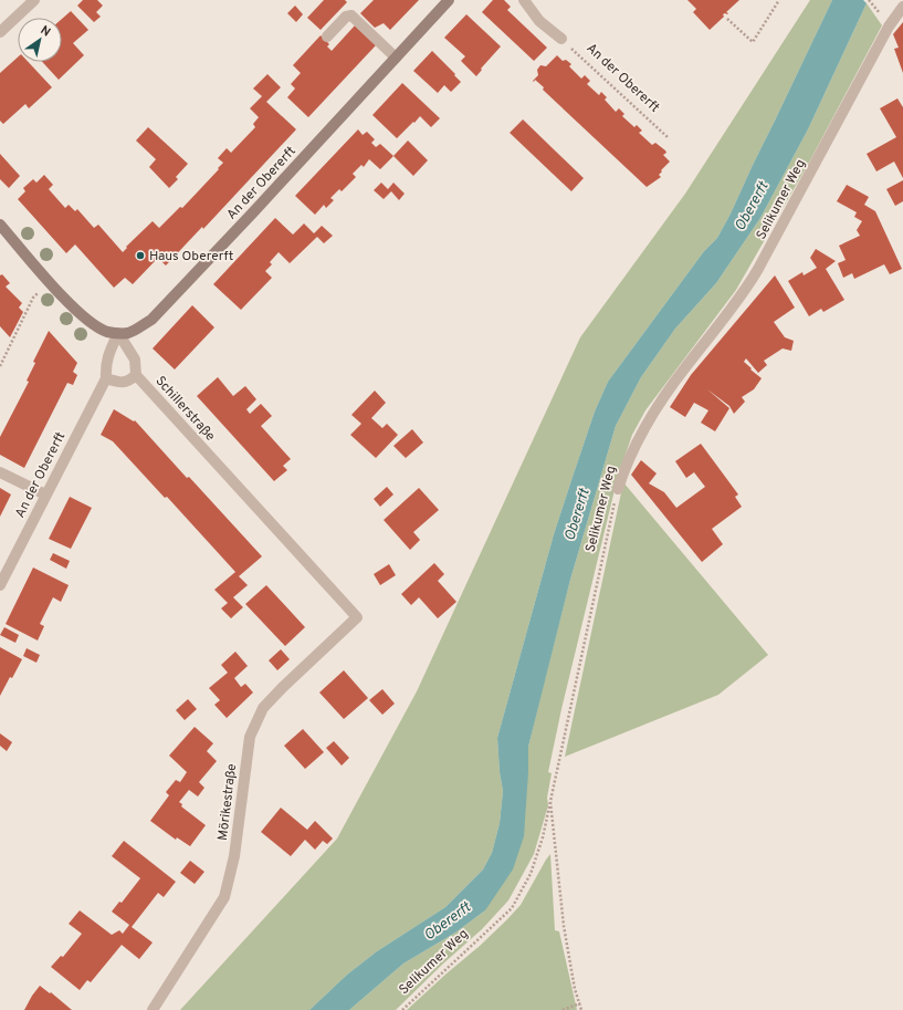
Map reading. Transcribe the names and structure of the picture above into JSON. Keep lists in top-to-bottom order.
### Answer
{
  "streets": {
    "street": [
      "An der Obererft",
      "Selikumer Weg",
      "Schillerstraße",
      "Mörikestraße"
    ]
  },
  "crossings": [
    ["An der Obererft", "Schillerstraße"],
    ["Schillerstraße", "Mörikestraße"]
  ],
  "water": ["Obererft"],
  "places": ["Haus Obererft"],
  "north": "top right"
}
